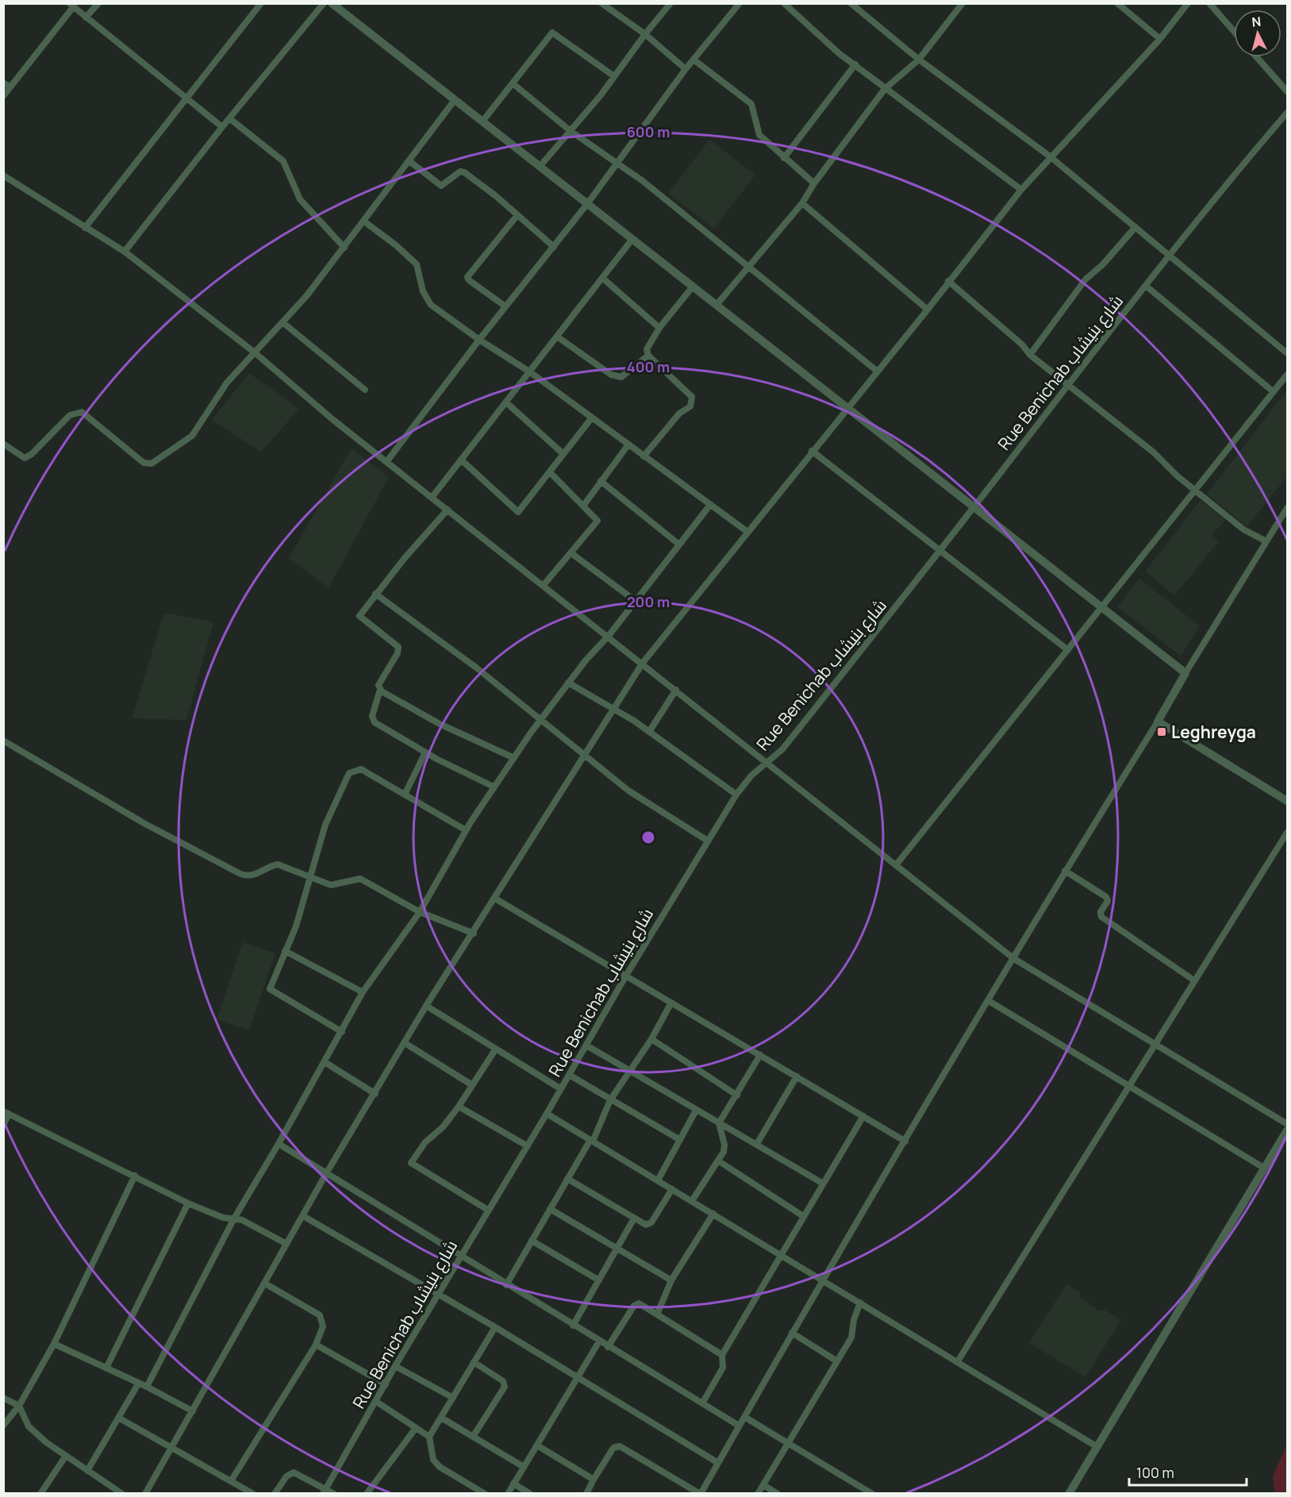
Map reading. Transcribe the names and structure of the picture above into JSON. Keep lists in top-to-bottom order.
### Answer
{
  "streets": {
    "street": ["Rue Benichab شارع بنيشاب"]
  },
  "places": {
    "transit": ["Leghreyga"]
  },
  "scale_bar": "100 m",
  "north": "top",
  "rings": ["600 m", "400 m", "200 m"]
}
